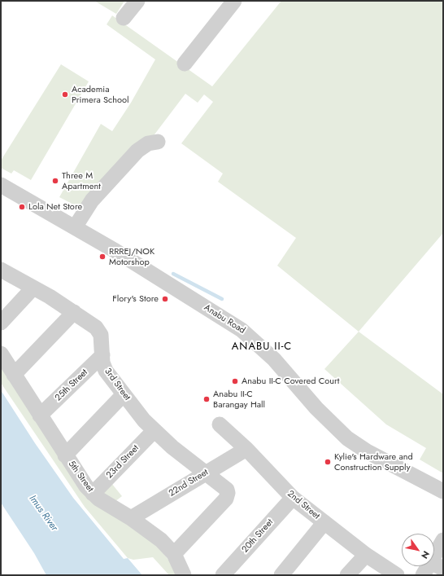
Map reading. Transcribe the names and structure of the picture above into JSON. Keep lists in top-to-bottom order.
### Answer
{
  "streets": {
    "street": [
      "Anabu Road",
      "3rd Street",
      "25th Street",
      "23rd Street",
      "5th Street",
      "22nd Street",
      "2nd Street",
      "20th Street"
    ]
  },
  "crossings": [
    ["3rd Street", "25th Street"],
    ["3rd Street", "23rd Street"],
    ["3rd Street", "5th Street"],
    ["3rd Street", "22nd Street"],
    ["25th Street", "5th Street"],
    ["23rd Street", "5th Street"],
    ["5th Street", "22nd Street"],
    ["22nd Street", "2nd Street"],
    ["2nd Street", "20th Street"]
  ],
  "districts": ["ANABU II-C"],
  "water": ["Imus River"],
  "places": [
    "Academia Primera School",
    "Three M Apartment",
    "Lola Net Store",
    "RRREJ/NOK Motorshop",
    "Flory's Store",
    "Anabu II-C Covered Court",
    "Anabu II-C Barangay Hall",
    "Kylie's Hardware and Construction Supply"
  ],
  "north": "bottom right"
}
